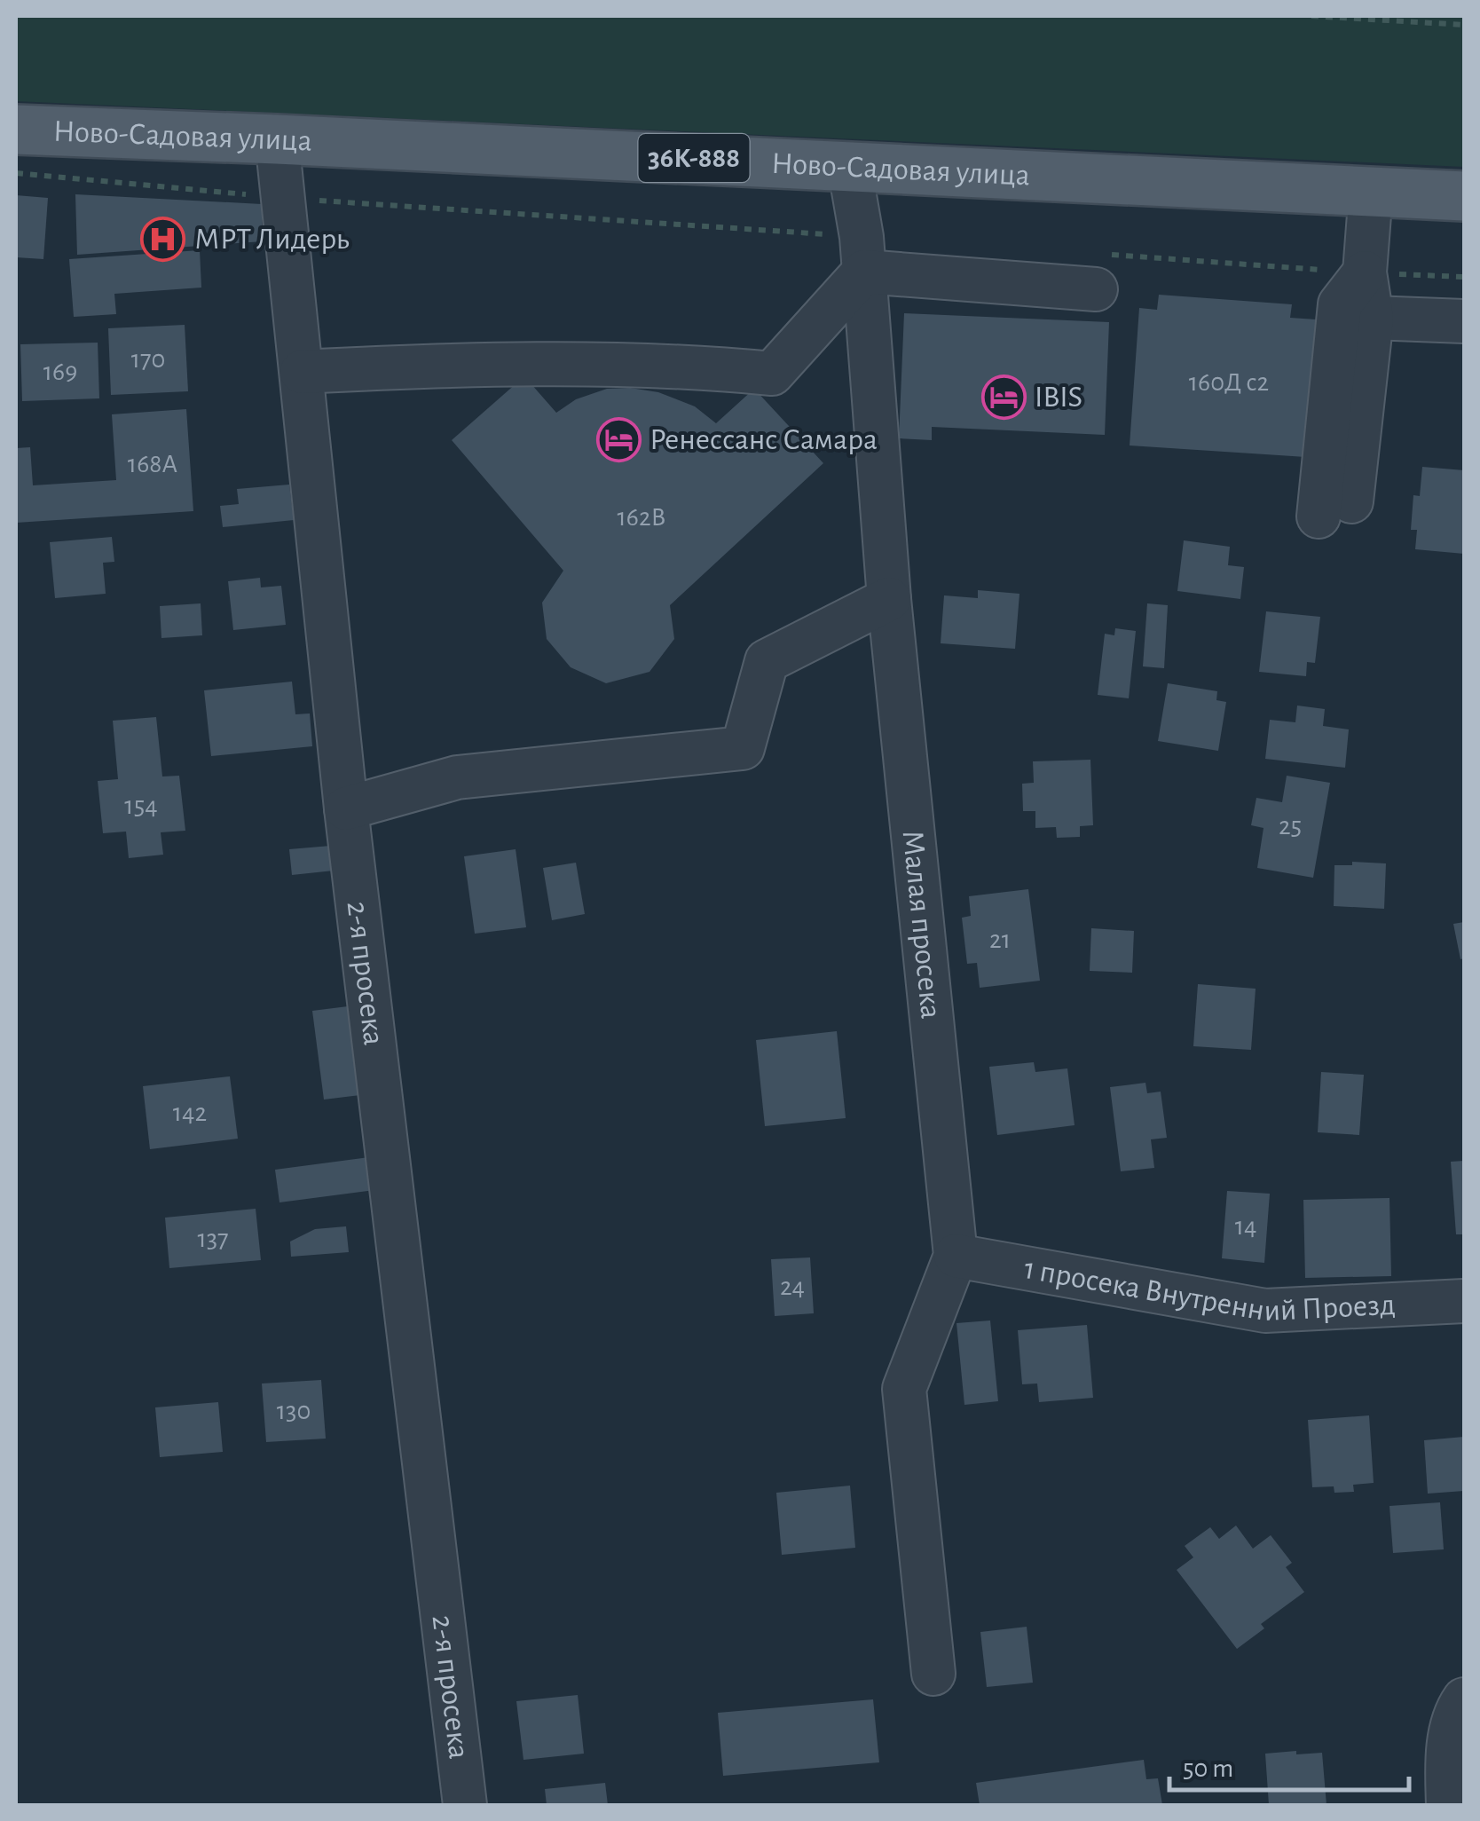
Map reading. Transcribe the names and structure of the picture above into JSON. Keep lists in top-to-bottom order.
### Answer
{
  "streets": {
    "main road": ["Ново-Садовая улица", "36К-888"],
    "street": ["Малая просека", "2-я просека", "1 просека Внутренний Проезд"]
  },
  "crossings": [
    ["Ново-Садовая улица", "Малая просека"],
    ["Ново-Садовая улица", "2-я просека"],
    ["Малая просека", "1 просека Внутренний Проезд"]
  ],
  "places": {
    "hospital": ["МРТ Лидерь"],
    "hotel": ["IBIS", "Ренессанс Самара"]
  },
  "house_numbers": [
    "170",
    "169",
    "160Д с2",
    "168А",
    "162В",
    "154",
    "25",
    "21",
    "142",
    "14",
    "137",
    "24",
    "130"
  ],
  "scale_bar": "50 m"
}
